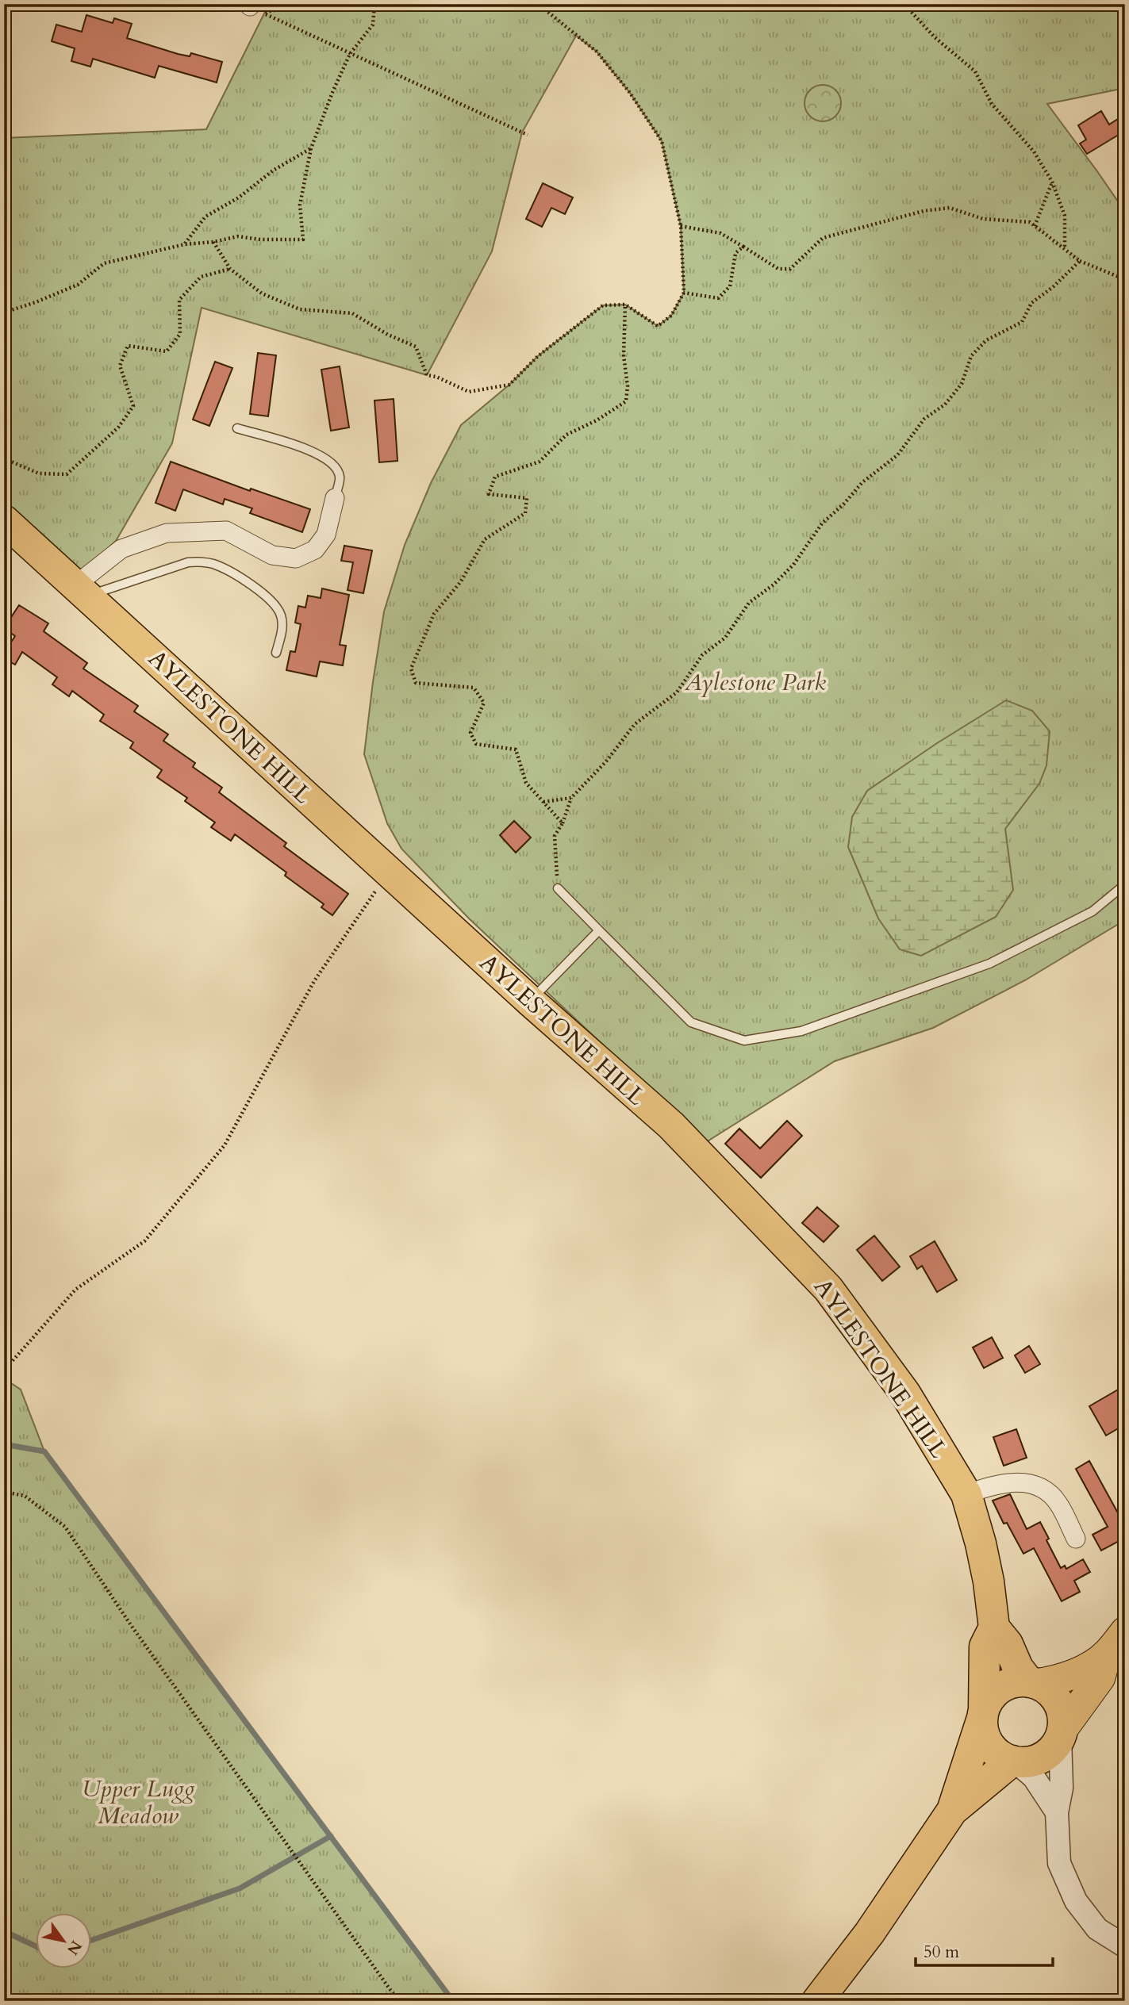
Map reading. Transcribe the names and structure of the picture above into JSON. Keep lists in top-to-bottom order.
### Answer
{
  "streets": {
    "highway": ["AYLESTONE HILL"]
  },
  "parks": ["Aylestone Park", "Upper Lugg Meadow"],
  "scale_bar": "50 m",
  "north": "bottom right"
}
